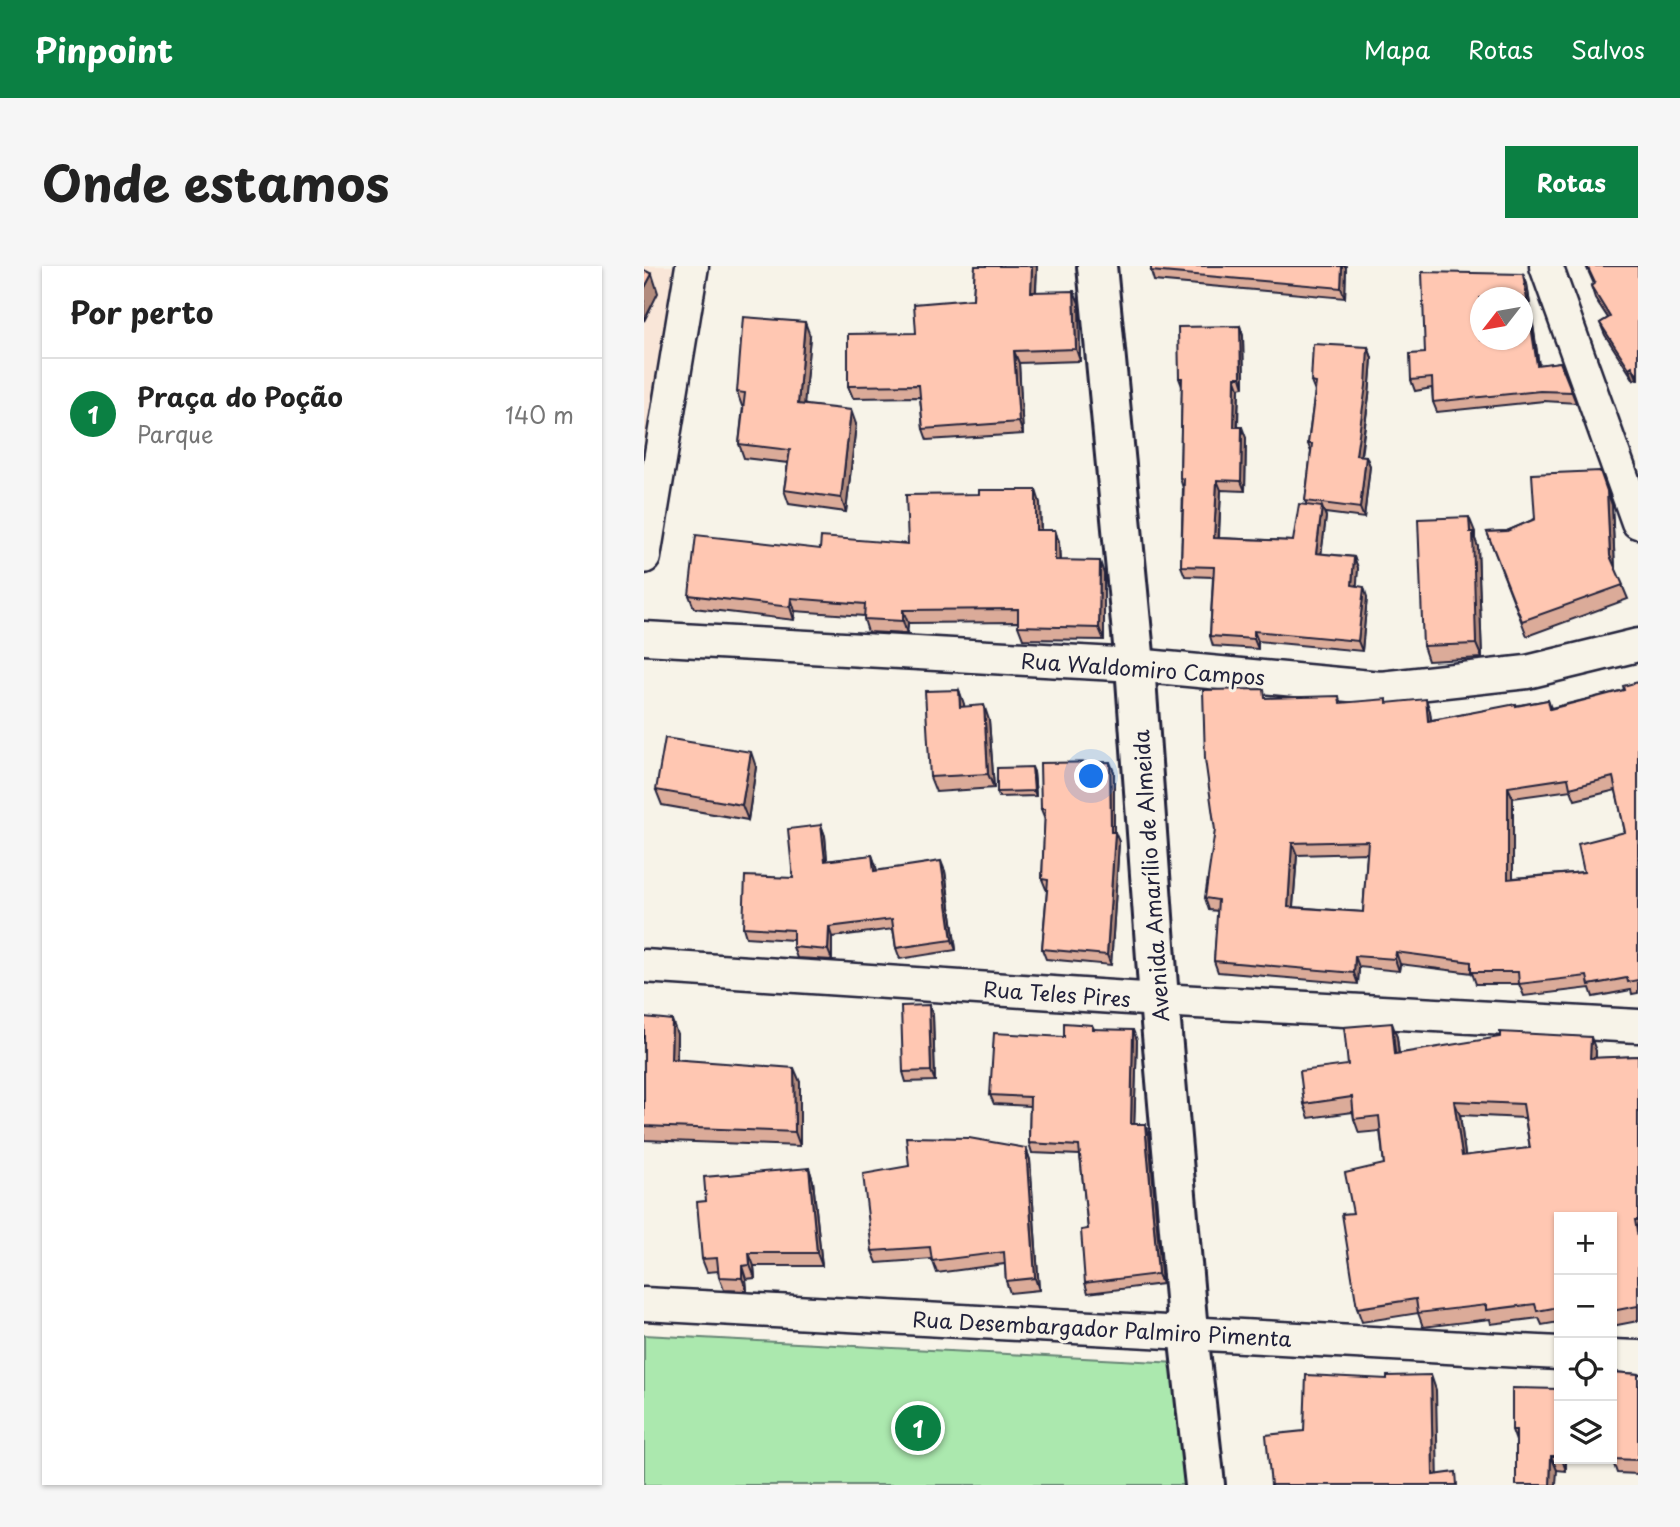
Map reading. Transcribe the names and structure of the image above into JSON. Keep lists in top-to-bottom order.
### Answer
{
  "streets": {
    "street": [
      "Rua Waldomiro Campos",
      "Avenida Amarílio de Almeida",
      "Rua Teles Pires",
      "Rua Desembargador Palmiro Pimenta"
    ]
  },
  "crossings": [
    ["Rua Waldomiro Campos", "Avenida Amarílio de Almeida"],
    ["Avenida Amarílio de Almeida", "Rua Teles Pires"],
    ["Avenida Amarílio de Almeida", "Rua Desembargador Palmiro Pimenta"]
  ],
  "north": "bottom left",
  "page": {
    "header": "Pinpoint",
    "nav": ["Mapa", "Rotas", "Salvos"],
    "title": "Onde estamos",
    "buttons": "Rotas",
    "heading": "Por perto",
    "list": [
      {
        "mark": "1",
        "name": "Praça do Poção",
        "note": "Parque",
        "value": "140 m"
      }
    ],
    "map_buttons": ["+", "−"],
    "pins": "1"
  }
}
